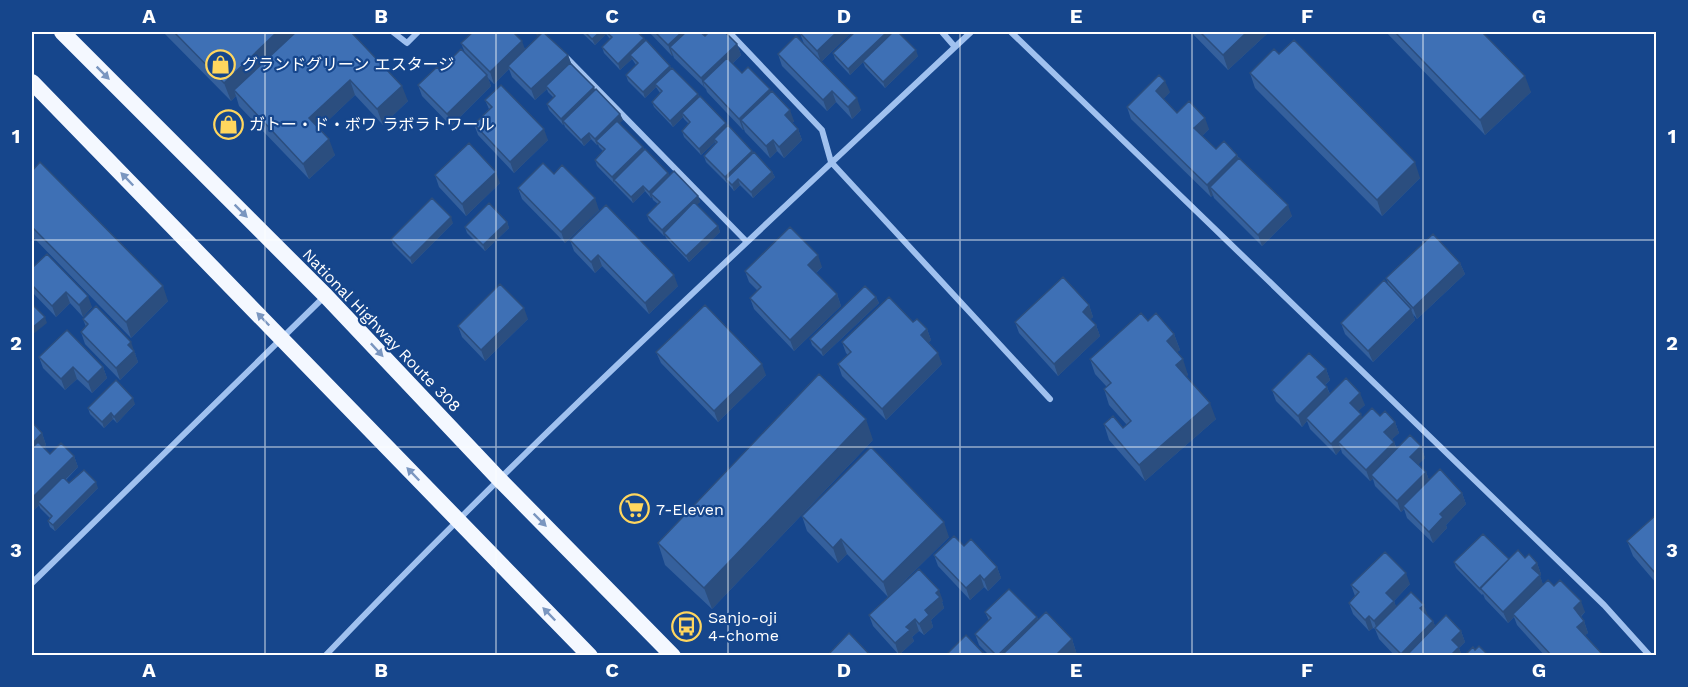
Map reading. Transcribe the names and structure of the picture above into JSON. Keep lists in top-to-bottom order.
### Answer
{
  "streets": {
    "highway": ["National Highway Route 308"]
  },
  "places": {
    "shop": ["グランドグリーン エスタージ", "ガトー・ド・ボワ ラボラトワール"],
    "supermarket": ["7-Eleven"],
    "bus stop": ["Sanjo-oji 4-chome"]
  },
  "grid": {
    "columns": [
      "A",
      "B",
      "C",
      "D",
      "E",
      "F",
      "G"
    ],
    "rows": ["1", "2", "3"]
  }
}
